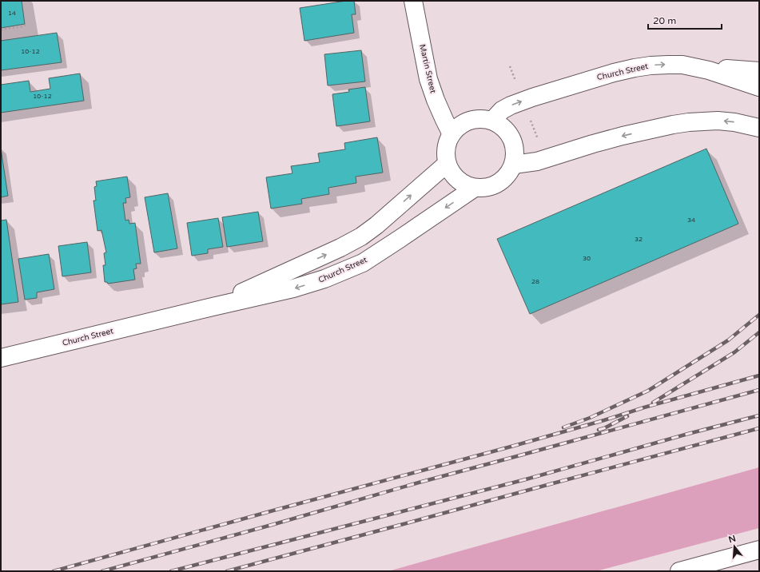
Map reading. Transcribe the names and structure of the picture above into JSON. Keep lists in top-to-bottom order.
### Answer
{
  "streets": {
    "main road": ["Martin Street", "Church Street"]
  },
  "crossings": [
    ["Martin Street", "Church Street"]
  ],
  "house_numbers": [
    "14",
    "10-12",
    "10-12",
    "34",
    "32",
    "30",
    "28"
  ],
  "scale_bar": "20 m",
  "north": "top"
}
